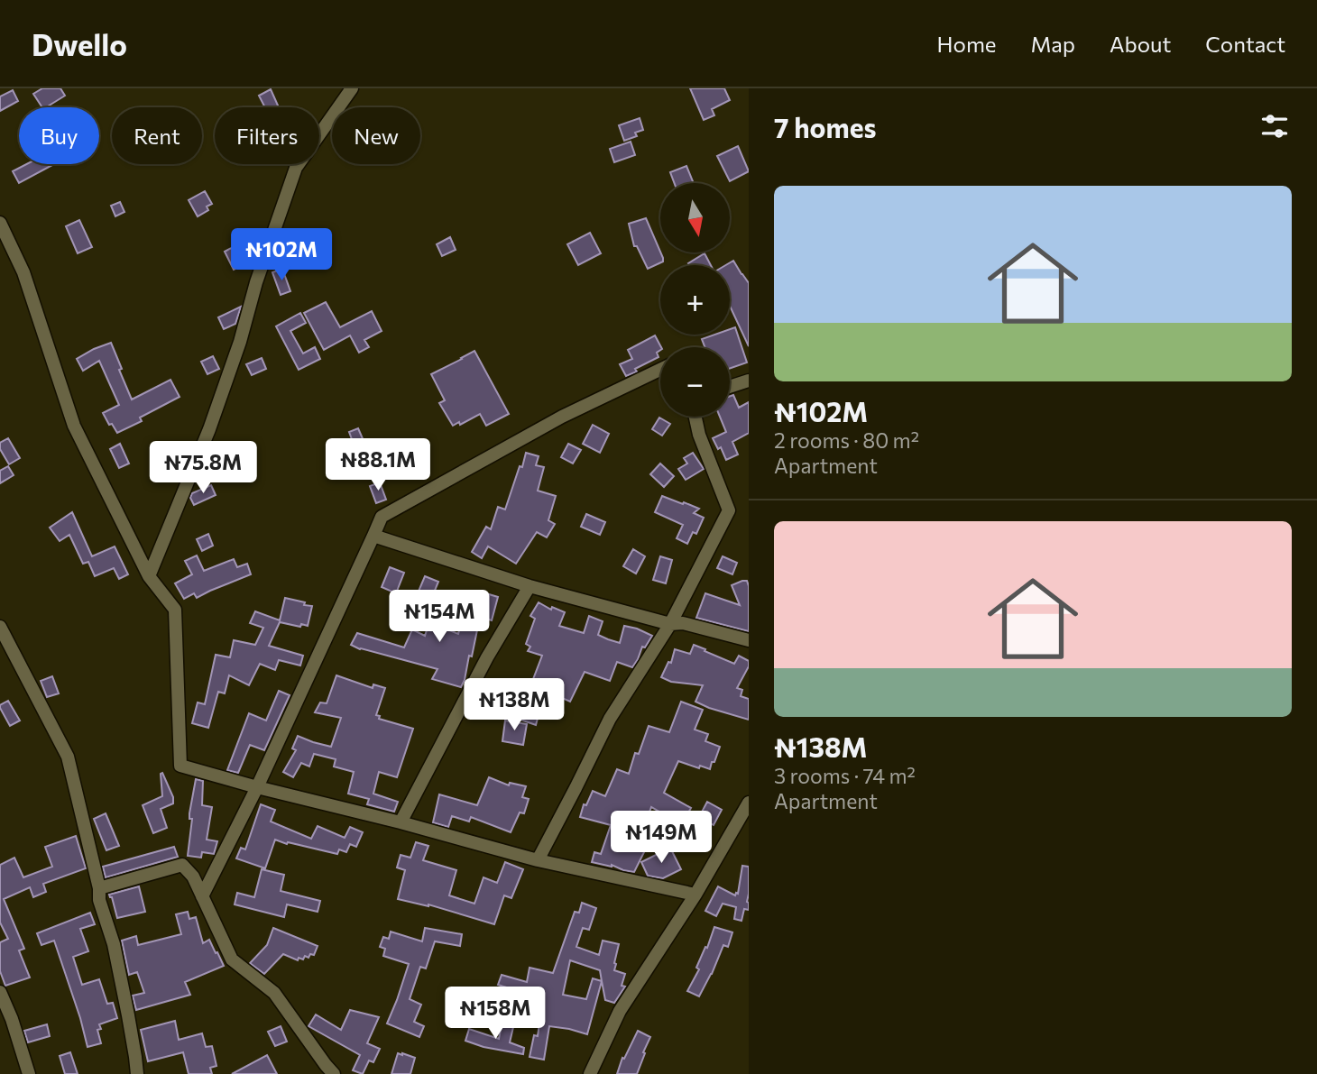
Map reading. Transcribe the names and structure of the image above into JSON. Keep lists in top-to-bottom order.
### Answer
{
  "north": "bottom",
  "page": {
    "header": "Dwello",
    "nav": [
      "Home",
      "Map",
      "About",
      "Contact"
    ],
    "heading": "7 homes",
    "chip": [
      "Buy",
      "Rent",
      "Filters",
      "New"
    ],
    "list": [
      {
        "name": "₦102M",
        "note": "2 rooms · 80 m² · Apartment"
      },
      {
        "name": "₦138M",
        "note": "3 rooms · 74 m² · Apartment"
      }
    ],
    "map_buttons": ["+", "−"],
    "price": [
      "₦102M",
      "₦88.1M",
      "₦75.8M",
      "₦154M",
      "₦138M",
      "₦149M",
      "₦158M"
    ]
  }
}
